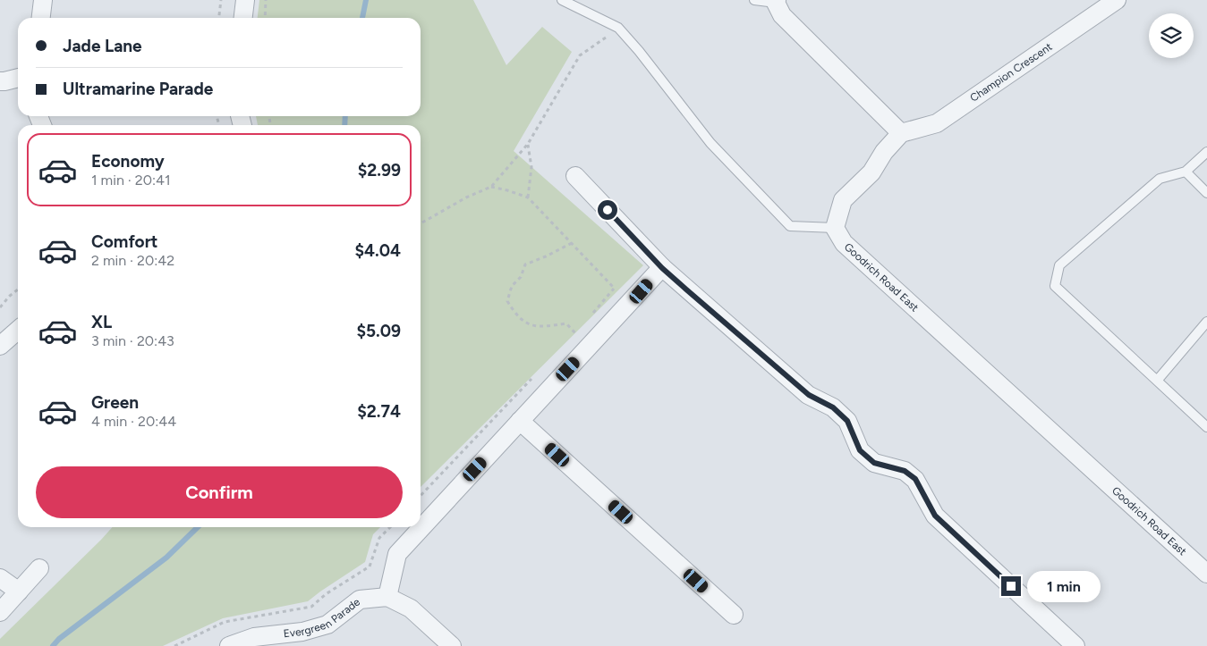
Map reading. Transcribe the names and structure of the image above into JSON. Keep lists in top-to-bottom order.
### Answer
{
  "streets": {
    "street": ["Champion Crescent", "Goodrich Road East", "Evergreen Parade"]
  },
  "page": {
    "banner": ["Jade Lane", "Ultramarine Parade"],
    "list": [
      {
        "name": "Economy",
        "note": "1 min · 20:41",
        "value": "$2.99"
      },
      {
        "name": "Comfort",
        "note": "2 min · 20:42",
        "value": "$4.04"
      },
      {
        "name": "XL",
        "note": "3 min · 20:43",
        "value": "$5.09"
      },
      {
        "name": "Green",
        "note": "4 min · 20:44",
        "value": "$2.74"
      }
    ],
    "buttons": "Confirm",
    "bubble": "1 min"
  }
}
